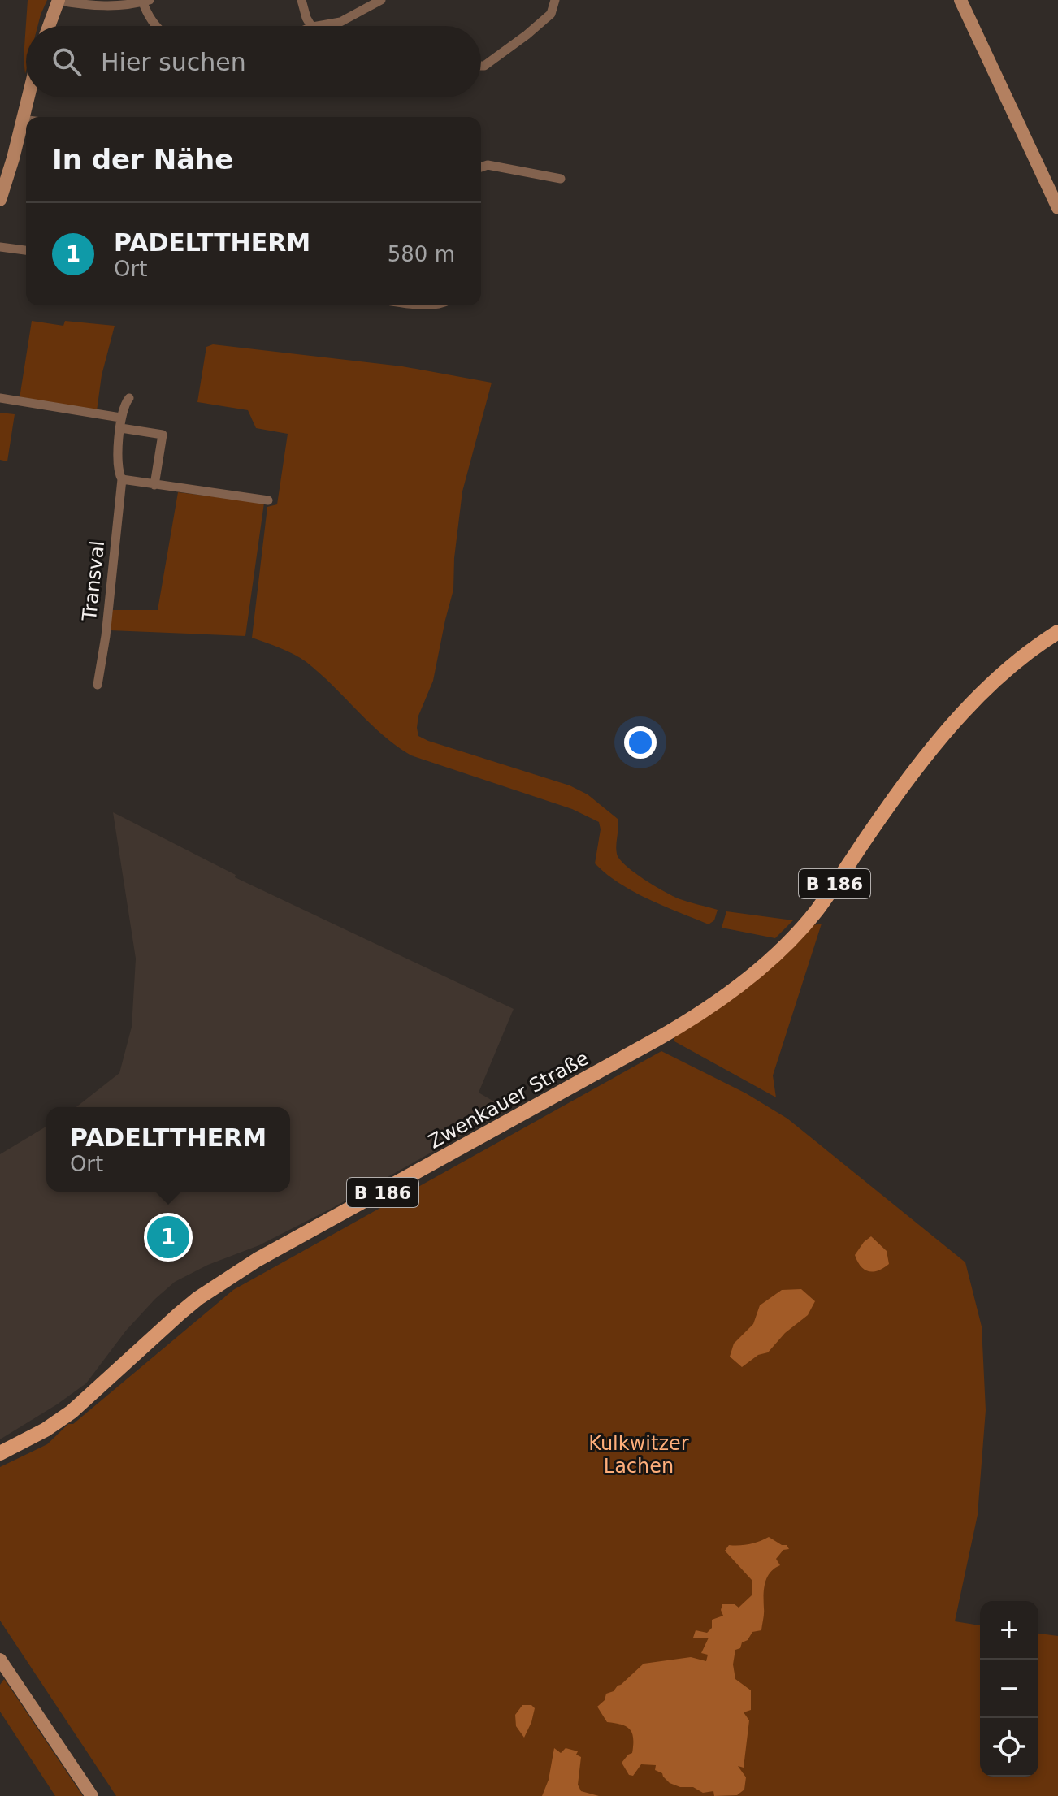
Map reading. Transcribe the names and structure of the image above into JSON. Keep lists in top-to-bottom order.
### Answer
{
  "streets": {
    "main road": ["B 186", "Zwenkauer Straße"],
    "street": ["Transval"]
  },
  "parks": ["Kulkwitzer Lachen"],
  "page": {
    "search": "Hier suchen",
    "heading": "In der Nähe",
    "list": [
      {
        "mark": "1",
        "name": "PADELTTHERM",
        "note": "Ort",
        "value": "580 m"
      }
    ],
    "popup": ["PADELTTHERM", "Ort"],
    "pins": "1",
    "map_buttons": ["+", "−"]
  }
}
